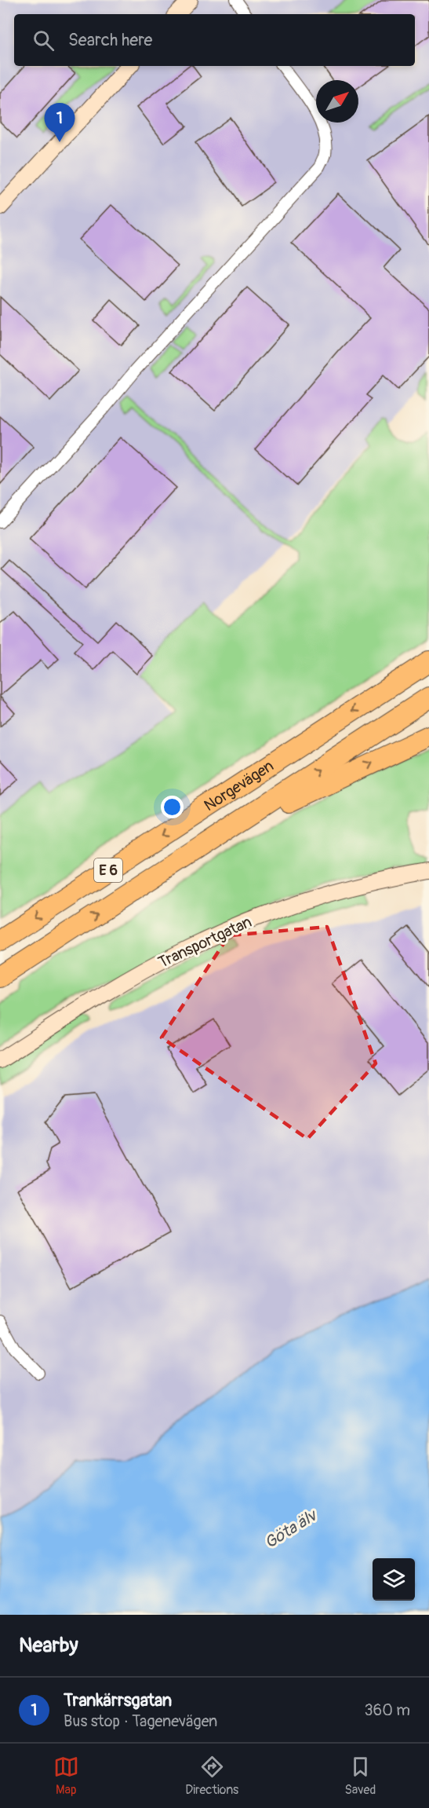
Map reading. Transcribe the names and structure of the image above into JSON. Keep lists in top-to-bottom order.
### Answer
{
  "streets": {
    "highway": ["Norgevägen", "E 6"],
    "street": ["Transportgatan"]
  },
  "water": ["Göta älv"],
  "north": "top right",
  "page": {
    "search": "Search here",
    "pins": "1",
    "heading": "Nearby",
    "list": [
      {
        "mark": "1",
        "name": "Trankärrsgatan",
        "note": "Bus stop · Tagenevägen",
        "value": "360 m"
      }
    ],
    "nav": ["Map", "Directions", "Saved"]
  }
}
